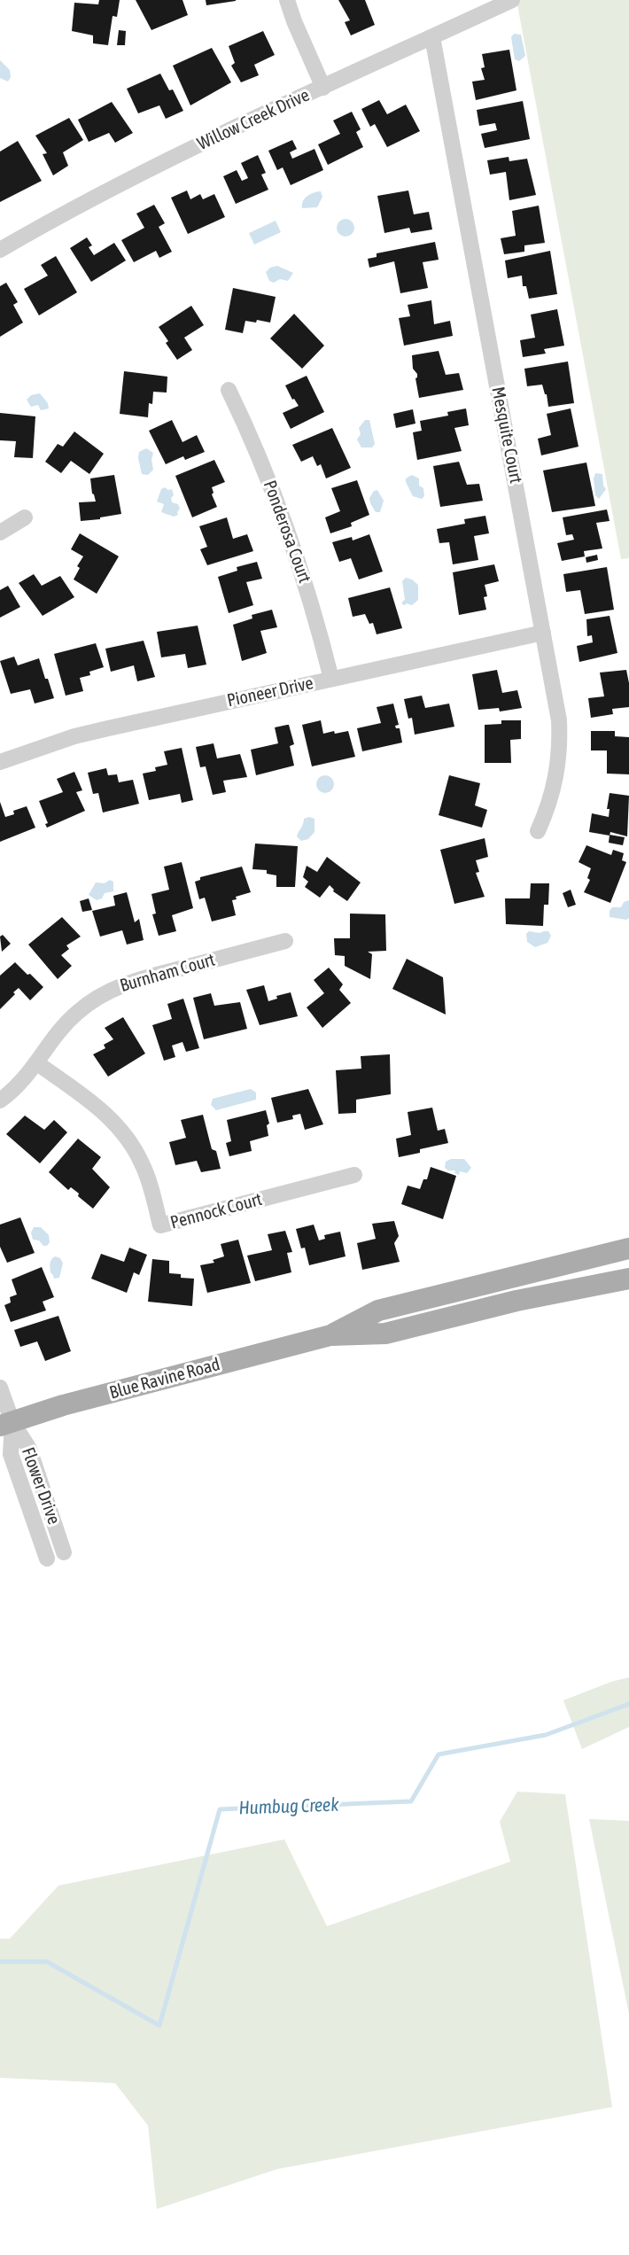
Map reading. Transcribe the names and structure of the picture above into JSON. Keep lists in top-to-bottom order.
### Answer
{
  "streets": {
    "main road": ["Blue Ravine Road"],
    "street": [
      "Willow Creek Drive",
      "Mesquite Court",
      "Ponderosa Court",
      "Pioneer Drive",
      "Burnham Court",
      "Pennock Court",
      "Flower Drive"
    ]
  },
  "crossings": [
    ["Willow Creek Drive", "Mesquite Court"],
    ["Mesquite Court", "Pioneer Drive"],
    ["Ponderosa Court", "Pioneer Drive"],
    ["Burnham Court", "Pennock Court"],
    ["Blue Ravine Road", "Flower Drive"]
  ],
  "water": ["Humbug Creek"]
}
